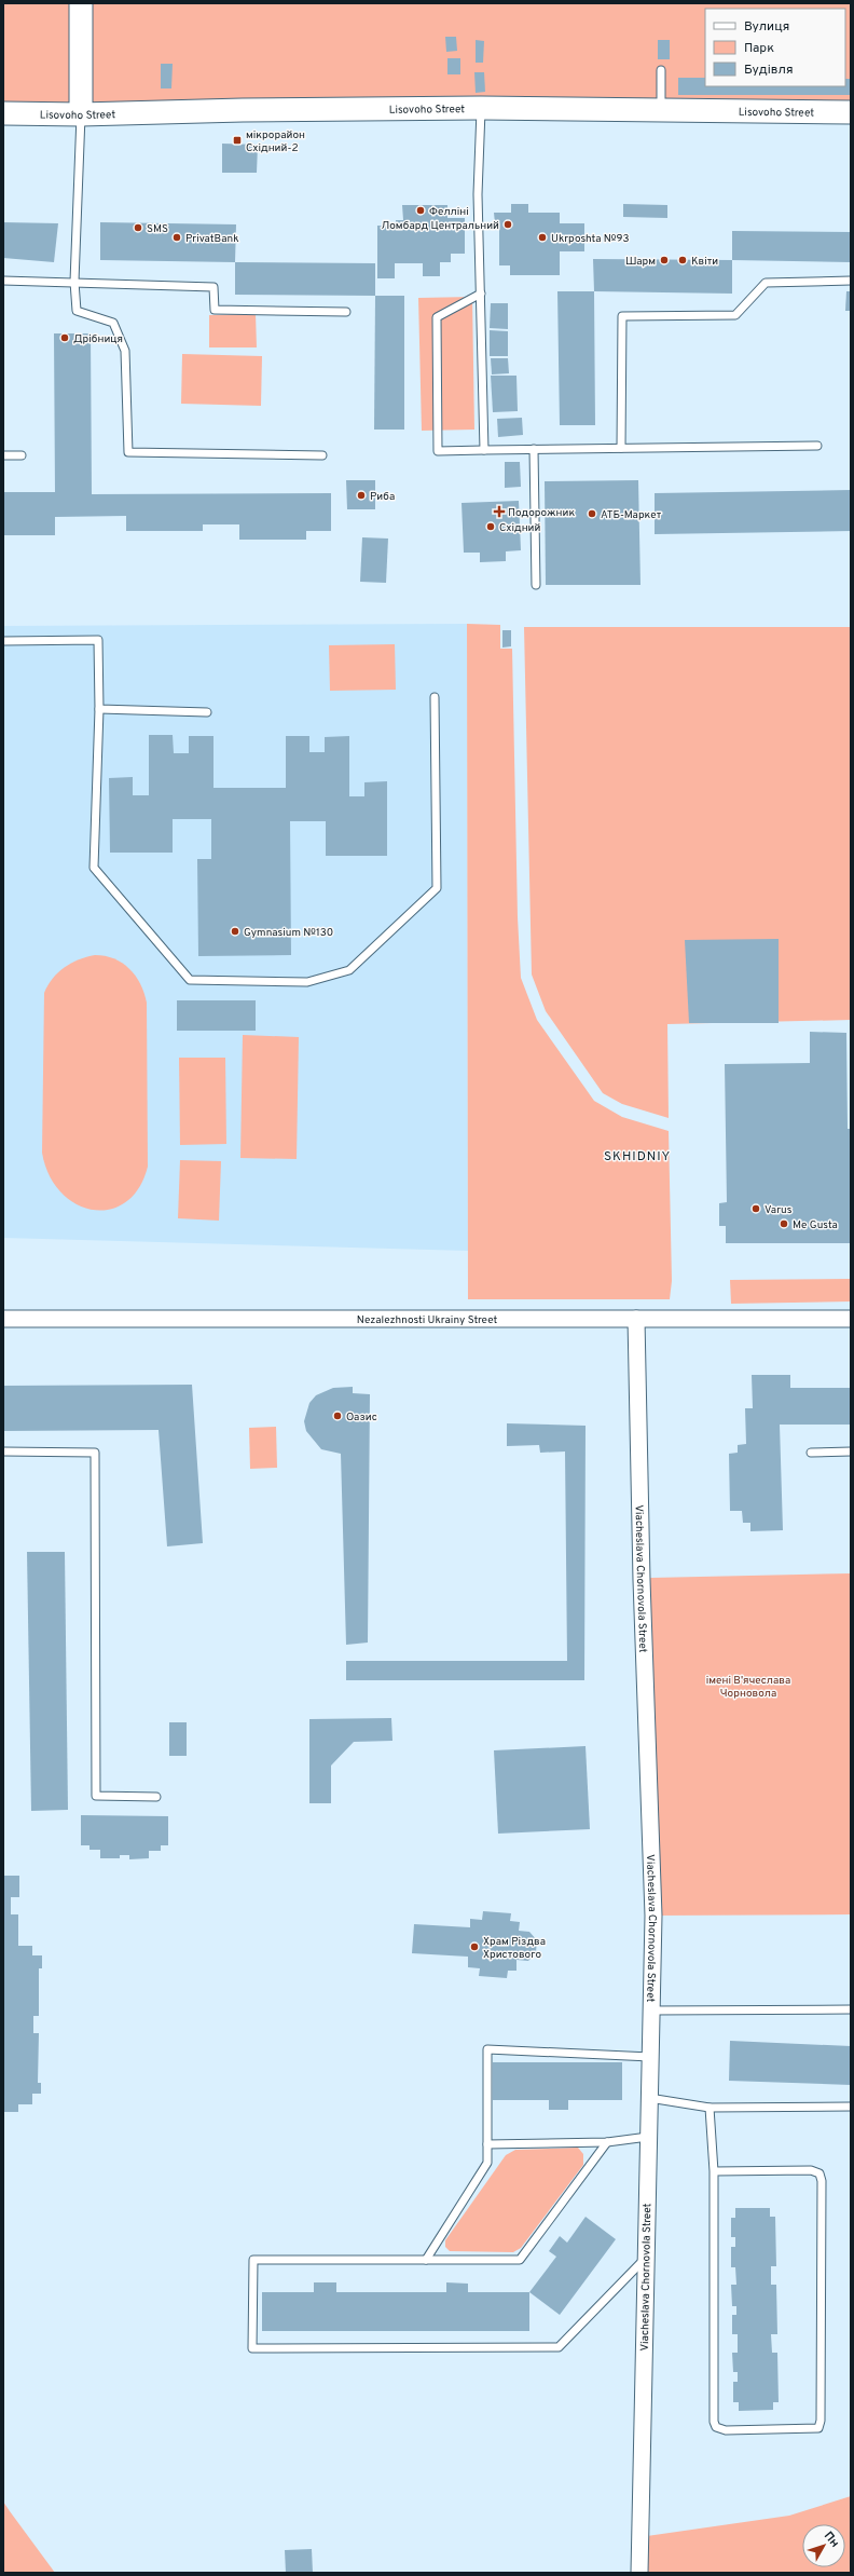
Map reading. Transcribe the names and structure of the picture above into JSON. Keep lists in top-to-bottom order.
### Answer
{
  "streets": {
    "street": ["Lisovoho Street", "Nezalezhnosti Ukrainy Street", "Viacheslava Chornovola Street"]
  },
  "crossings": [
    ["Nezalezhnosti Ukrainy Street", "Viacheslava Chornovola Street"]
  ],
  "districts": ["SKHIDNIY"],
  "parks": ["імені В'ячеслава Чорновола"],
  "places": {
    "transit": ["мікрорайон Східний-2"],
    "other": [
      "Фелліні",
      "Ломбард Центральний",
      "SMS",
      "PrivatBank",
      "Ukrposhta №93",
      "Шарм",
      "Квіти",
      "Дрібниця",
      "Риба",
      "АТБ-Маркет",
      "Східний",
      "Gymnasium №130",
      "Varus",
      "Me Gusta",
      "Оазис",
      "Храм Різдва Христового"
    ],
    "health": ["Подорожник"]
  },
  "legend": ["Вулиця", "Парк", "Будівля"],
  "north": "top right"
}
